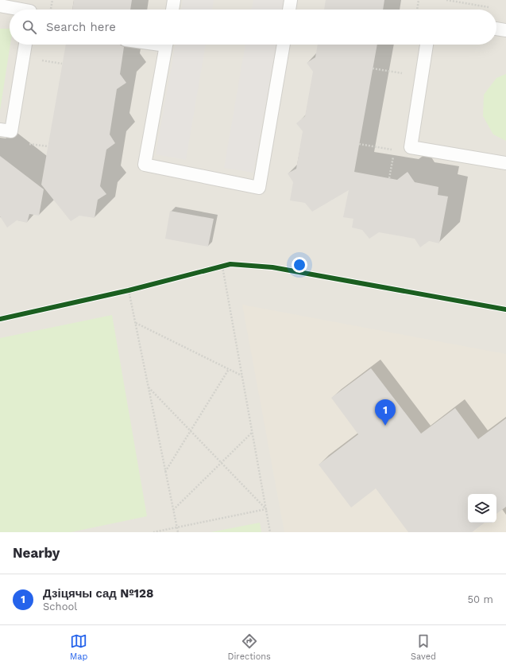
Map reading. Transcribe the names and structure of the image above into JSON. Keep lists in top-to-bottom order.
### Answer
{
  "page": {
    "search": "Search here",
    "pins": "1",
    "heading": "Nearby",
    "list": [
      {
        "mark": "1",
        "name": "Дзіцячы сад №128",
        "note": "School",
        "value": "50 m"
      }
    ],
    "nav": ["Map", "Directions", "Saved"]
  }
}
